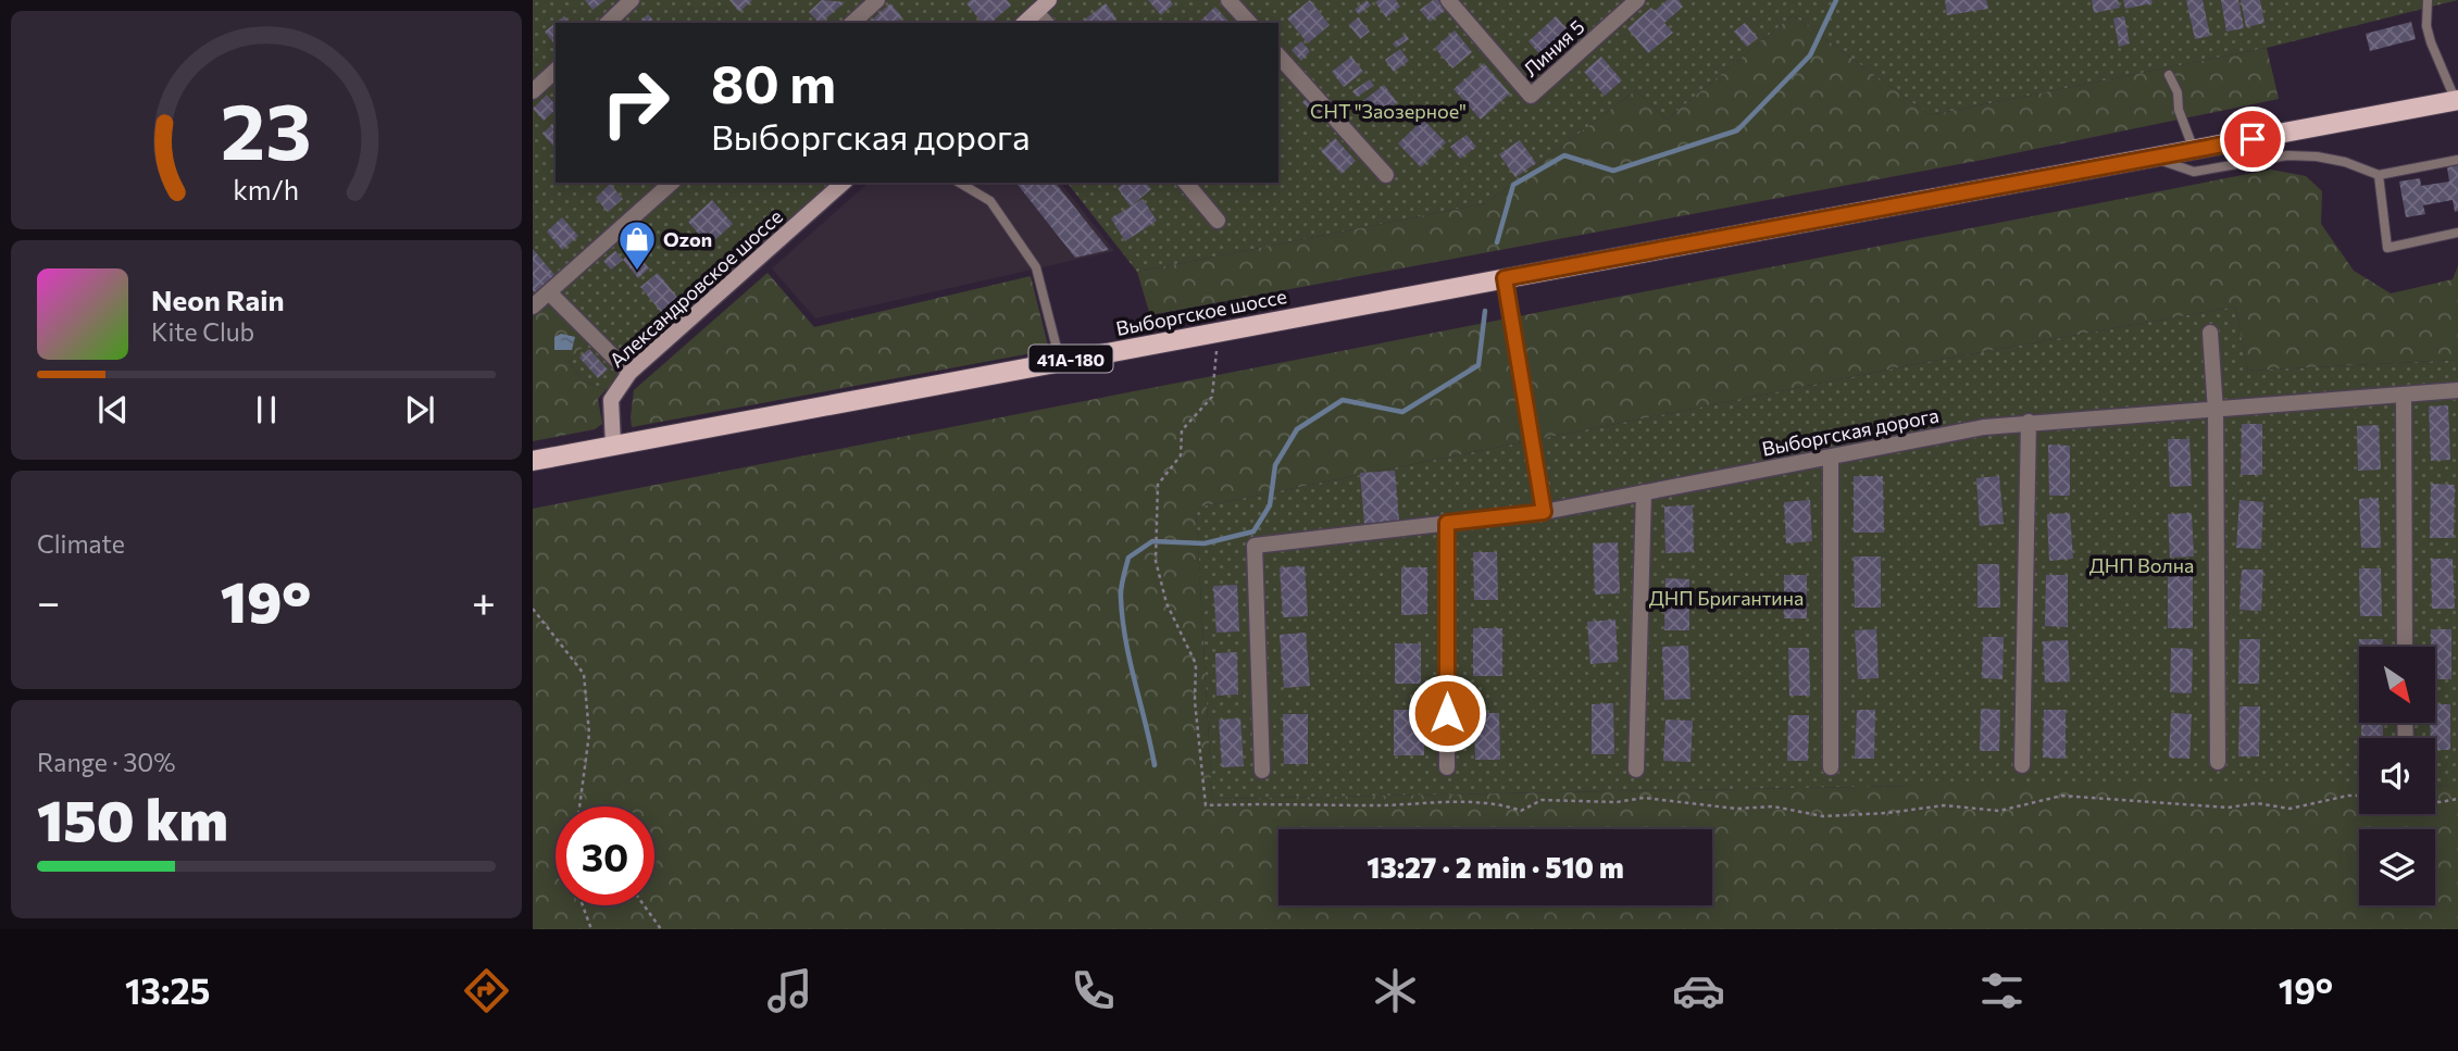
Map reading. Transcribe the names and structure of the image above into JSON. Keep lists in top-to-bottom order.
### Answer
{
  "streets": {
    "main road": ["Выборгское шоссе", "41А-180"],
    "street": ["Линия 5", "Александровское шоссе", "Выборгская дорога"]
  },
  "crossings": [
    ["Александровское шоссе", "Выборгское шоссе"],
    ["Выборгское шоссе", "41А-180"]
  ],
  "parks": ["СНТ \"Заозерное\"", "ДНП Волна", "ДНП Бригантина"],
  "places": {
    "shop": ["Ozon"]
  },
  "north": "bottom right",
  "page": {
    "turn": ["80 m", "Выборгская дорога"],
    "song": ["Neon Rain", "Kite Club"],
    "tile": [
      "Climate",
      ["Range · 30%", "150 km"]
    ],
    "heat": ["−", "19°", "+"],
    "limit": "30",
    "trip": "13:27 · 2 min · 510 m",
    "tabs": ["13:25", "19°"],
    "gauge": ["23", "km/h"]
  }
}
